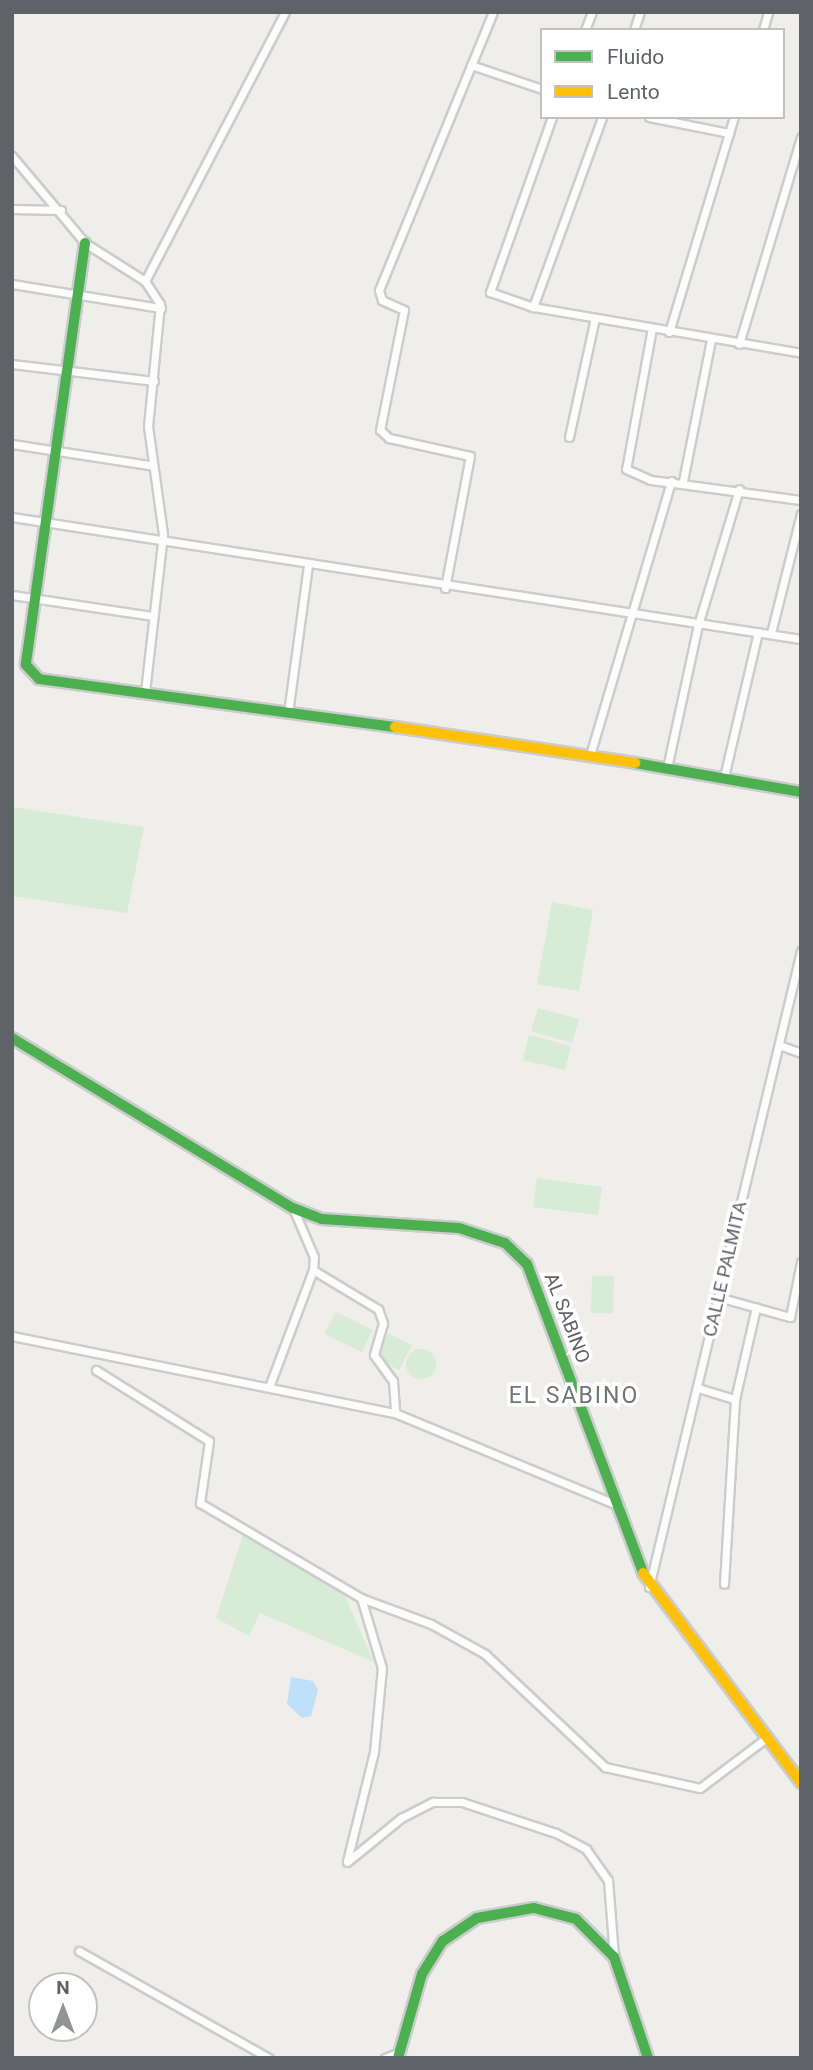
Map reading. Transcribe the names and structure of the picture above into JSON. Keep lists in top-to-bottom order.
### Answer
{
  "streets": {
    "street": ["CALLE PALMITA", "AL SABINO"]
  },
  "crossings": [
    ["CALLE PALMITA", "AL SABINO"]
  ],
  "districts": ["EL SABINO"],
  "legend": ["Fluido", "Lento"],
  "north": "top"
}
